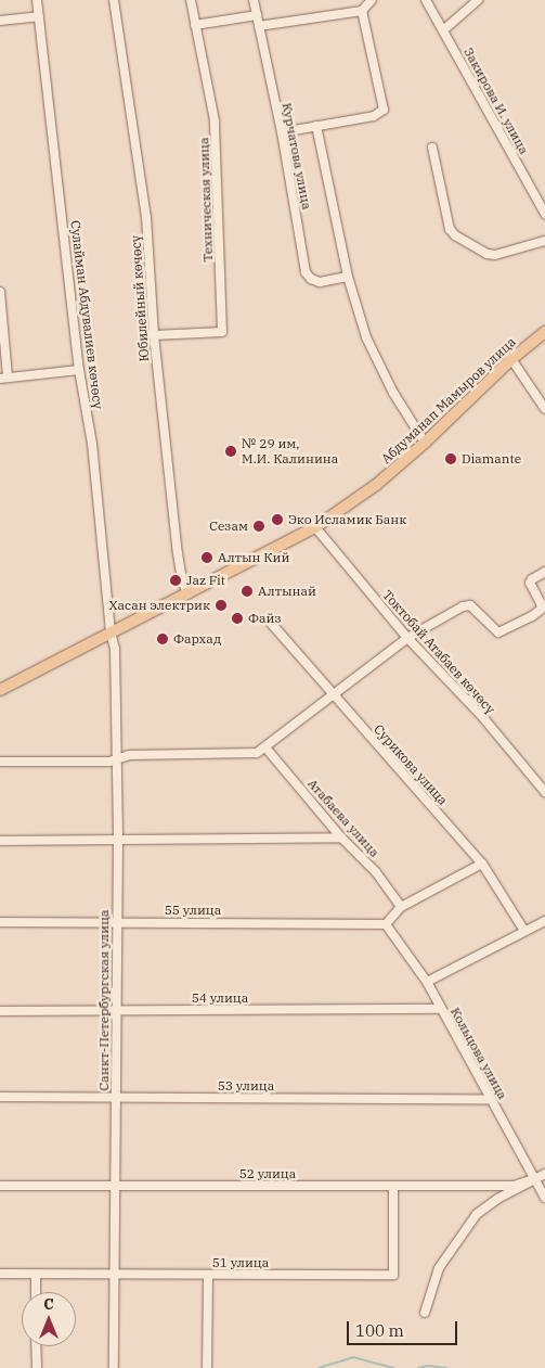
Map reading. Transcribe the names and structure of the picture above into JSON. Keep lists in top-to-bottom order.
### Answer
{
  "streets": {
    "main road": ["Абдуманап Мамыров улица"],
    "street": [
      "Закирова И. улица",
      "Курчатова улица",
      "Техническая улица",
      "Юбилейный көчөсү",
      "Сулайман Абдувалиев көчөсү",
      "Токтобай Атабаев көчөсү",
      "Сурикова улица",
      "Атабаева улица",
      "55 улица",
      "54 улица",
      "Санкт-Петербургская улица",
      "Кольцова улица",
      "53 улица",
      "52 улица",
      "51 улица"
    ]
  },
  "crossings": [
    ["Техническая улица", "Юбилейный көчөсү"],
    ["Юбилейный көчөсү", "Абдуманап Мамыров улица"],
    ["Сулайман Абдувалиев көчөсү", "Абдуманап Мамыров улица"],
    ["Сулайман Абдувалиев көчөсү", "Санкт-Петербургская улица"],
    ["Абдуманап Мамыров улица", "Токтобай Атабаев көчөсү"],
    ["Абдуманап Мамыров улица", "Санкт-Петербургская улица"],
    ["55 улица", "Санкт-Петербургская улица"],
    ["55 улица", "Кольцова улица"],
    ["54 улица", "Санкт-Петербургская улица"],
    ["54 улица", "Кольцова улица"],
    ["Санкт-Петербургская улица", "53 улица"],
    ["Санкт-Петербургская улица", "52 улица"],
    ["Санкт-Петербургская улица", "51 улица"],
    ["Кольцова улица", "53 улица"],
    ["Кольцова улица", "52 улица"],
    ["52 улица", "51 улица"]
  ],
  "places": [
    "№ 29 им, М.И. Калинина",
    "Diamante",
    "Эко Исламик Банк",
    "Сезам",
    "Алтын Кий",
    "Jaz Fit",
    "Алтынай",
    "Хасан электрик",
    "Файз",
    "Фархад"
  ],
  "scale_bar": "100 m",
  "north": "top"
}
